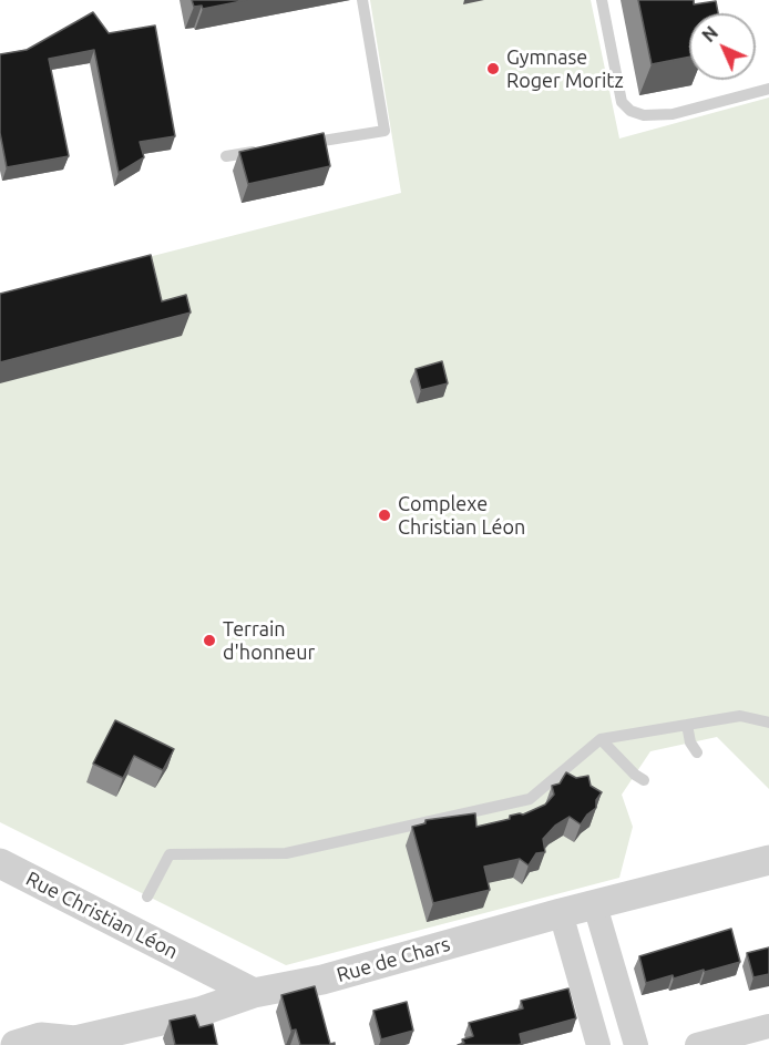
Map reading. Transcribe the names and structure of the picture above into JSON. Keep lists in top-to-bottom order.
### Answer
{
  "streets": {
    "street": ["Rue Christian Léon", "Rue de Chars"]
  },
  "crossings": [
    ["Rue Christian Léon", "Rue de Chars"]
  ],
  "places": ["Gymnase Roger Moritz", "Complexe Christian Léon", "Terrain d'honneur"],
  "north": "top left"
}
